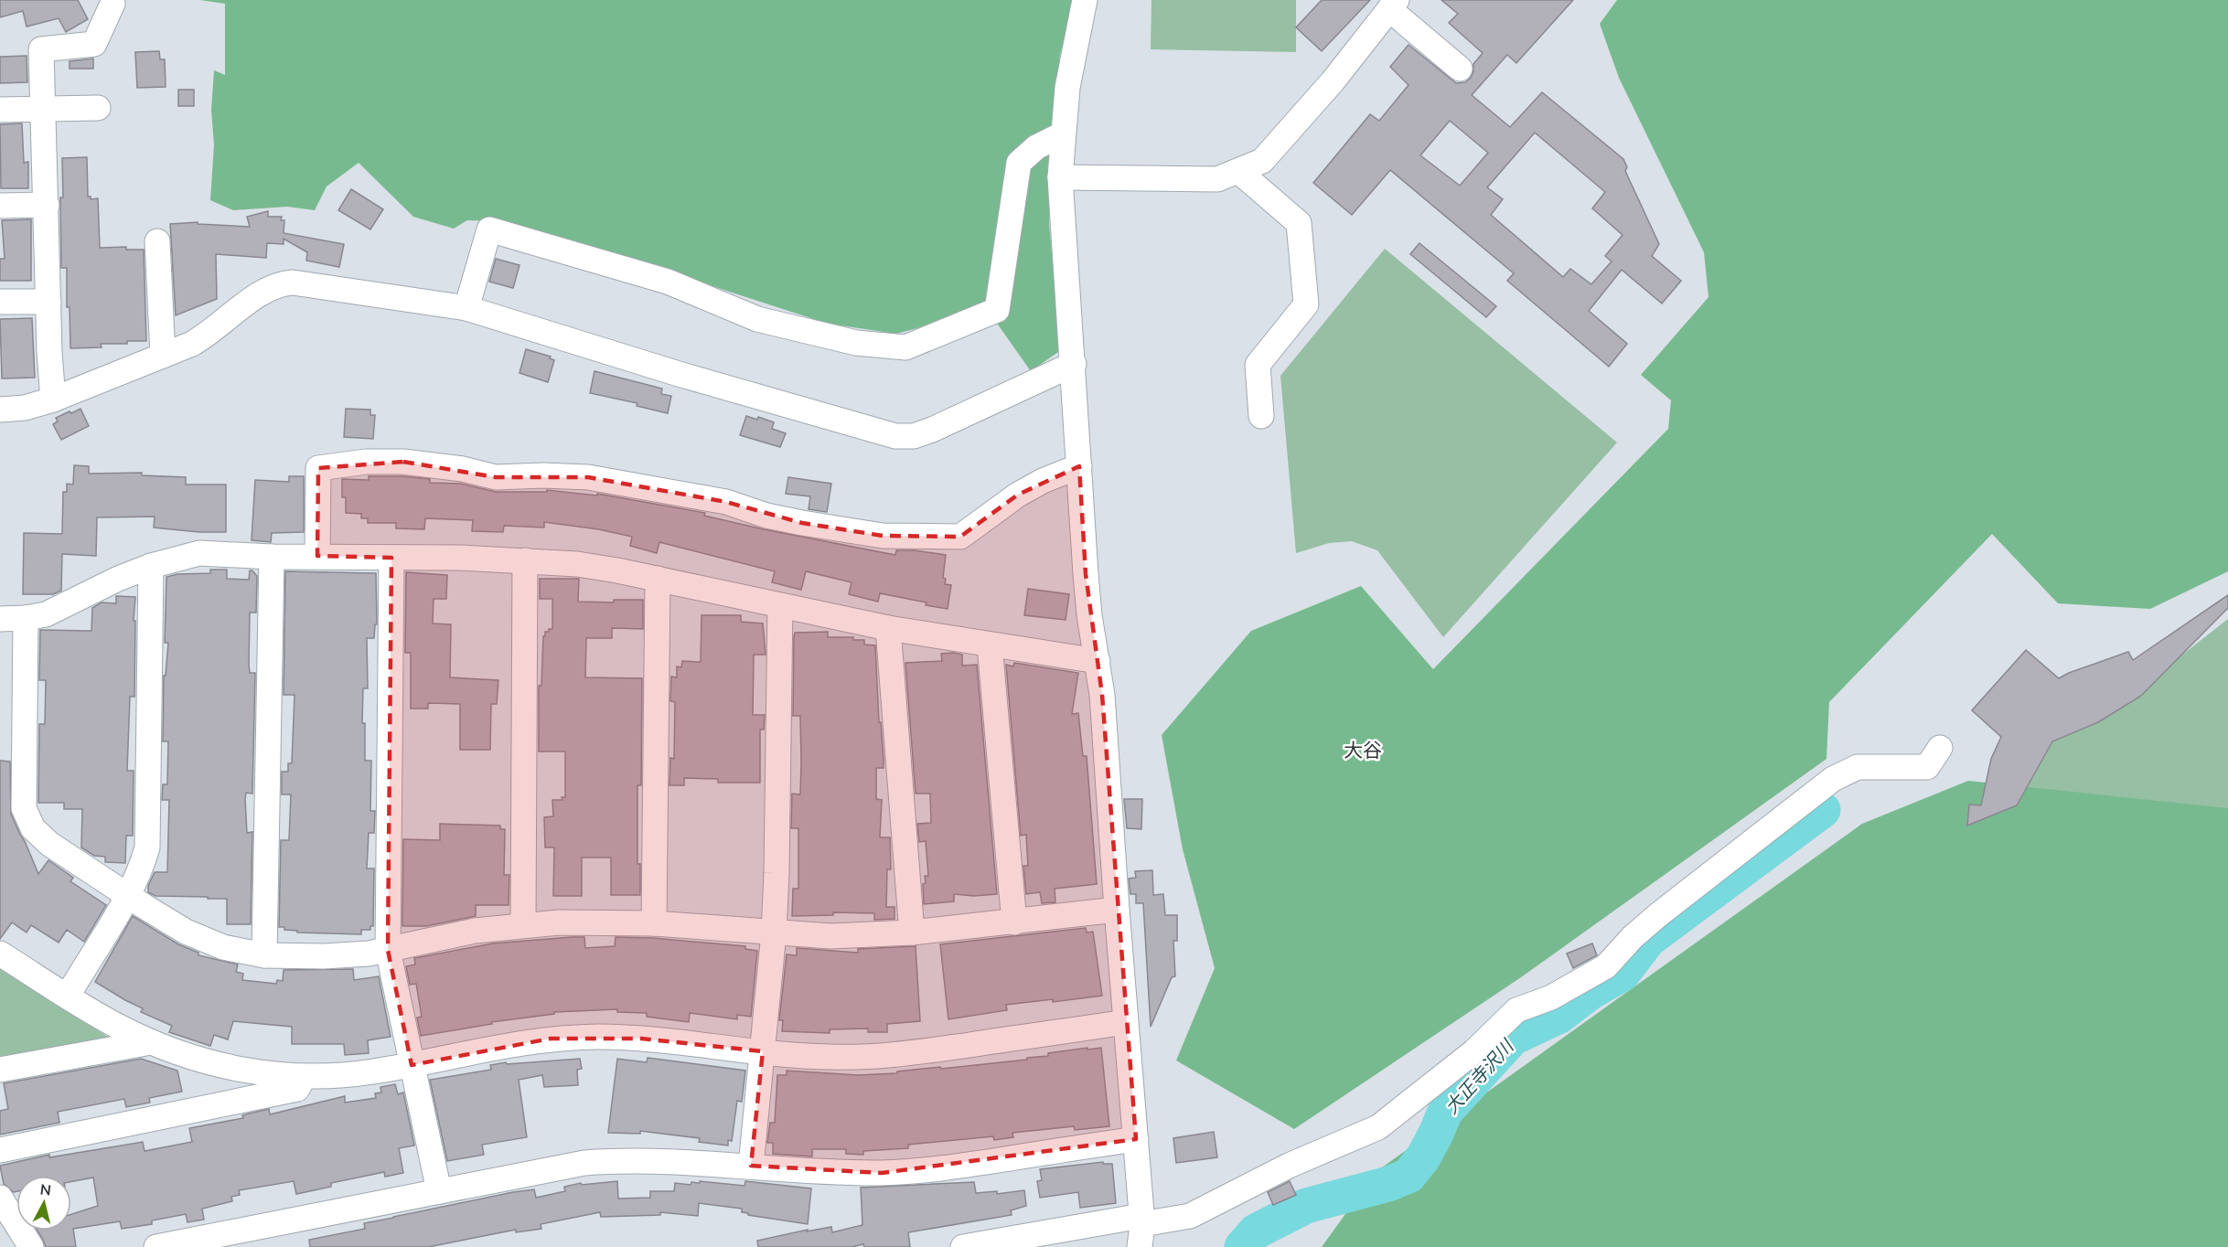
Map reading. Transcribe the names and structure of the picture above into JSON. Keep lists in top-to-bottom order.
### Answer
{
  "districts": ["大谷"],
  "water": ["大正寺沢川"],
  "north": "top"
}
